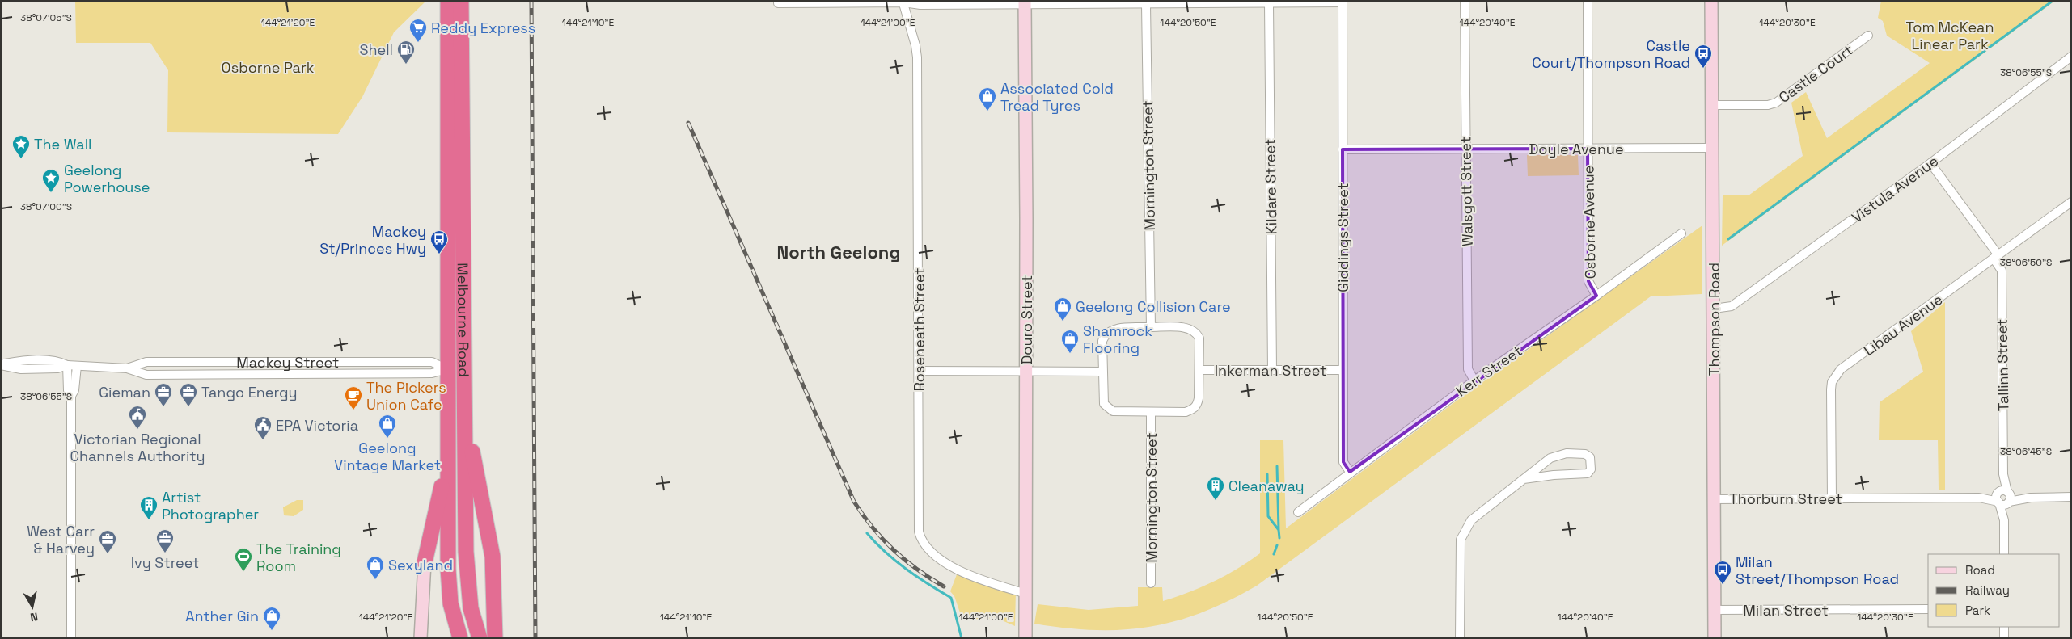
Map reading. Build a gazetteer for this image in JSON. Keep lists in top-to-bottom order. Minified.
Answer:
{"streets":{"highway":["Melbourne Road","Mackey Street"],"main road":["Thompson Road","Douro Street"],"street":["Castle Court","Doyle Avenue","Mornington Street","Kildare Street","Vistula Avenue","Walsgott Street","Osborne Avenue","Giddings Street","Libau Avenue","Roseneath Street","Tallinn Street","Inkerman Street","Kerr Street","Thorburn Street","Milan Street"]},"crossings":[["Castle Court","Thompson Road"],["Doyle Avenue","Walsgott Street"],["Doyle Avenue","Osborne Avenue"],["Doyle Avenue","Giddings Street"],["Doyle Avenue","Thompson Road"],["Mornington Street","Inkerman Street"],["Kildare Street","Inkerman Street"],["Vistula Avenue","Thompson Road"],["Vistula Avenue","Tallinn Street"],["Walsgott Street","Kerr Street"],["Osborne Avenue","Kerr Street"],["Giddings Street","Inkerman Street"],["Giddings Street","Kerr Street"],["Thompson Road","Thorburn Street"],["Thompson Road","Milan Street"],["Douro Street","Roseneath Street"],["Melbourne Road","Mackey Street"],["Libau Avenue","Tallinn Street"],["Libau Avenue","Thorburn Street"],["Tallinn Street","Thorburn Street"]],"districts":["North Geelong"],"parks":["Tom McKean Linear Park","Osborne Park"],"places":{"supermarket":["Reddy Express"],"fuel station":["Shell"],"bus stop":["Castle Court/Thompson Road","Mackey St/Princes Hwy","Milan Street/Thompson Road"],"shop":["Associated Cold Tread Tyres","Geelong Collision Care","Shamrock Flooring","Geelong Vintage Market","Sexyland","Anther Gin"],"place":["The Wall","Geelong Powerhouse"],"office":["Gieman","Tango Energy","Ivy Street","West Carr & Harvey"],"cafe":["The Pickers Union Cafe"],"public building":["Victorian Regional Channels Authority","EPA Victoria"],"building":["Cleanaway","Artist Photographer"],"sports":["The Training Room"]},"legend":["Road","Railway","Park"],"north":"bottom","coordinates":["38°07'05\"S","144°21'20\"E","144°21'10\"E","144°21'00\"E","144°20'50\"E","144°20'40\"E","144°20'30\"E","38°06'55\"S","38°07'00\"S","38°06'50\"S","38°06'45\"S"]}
